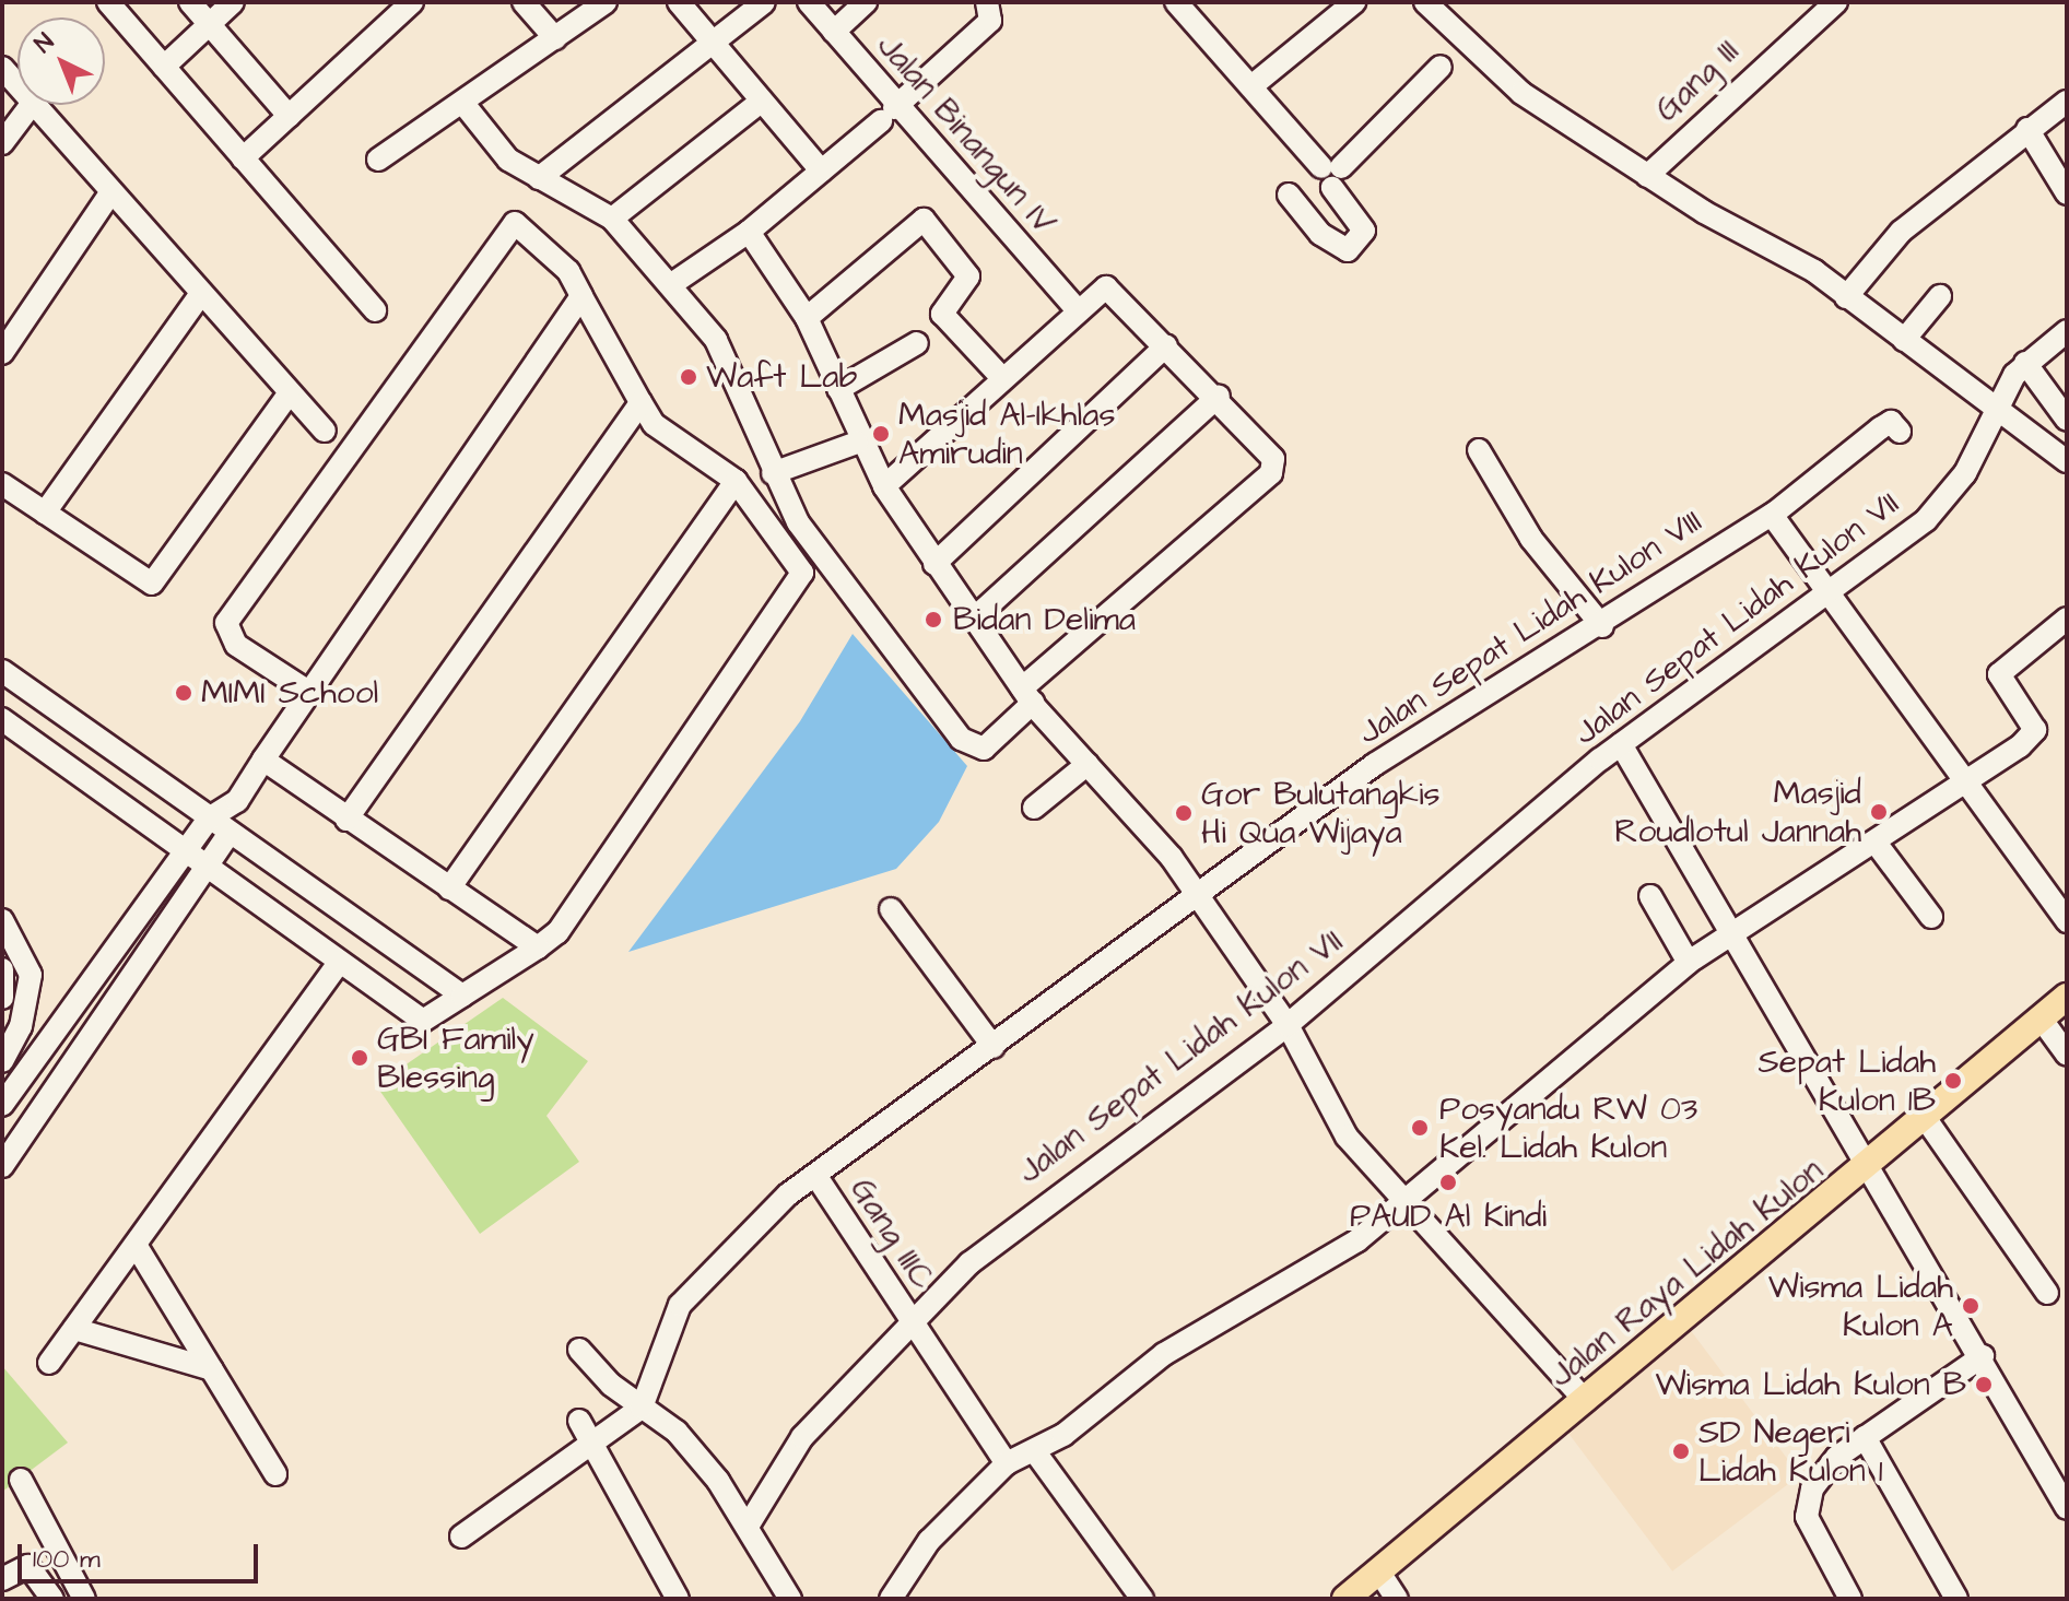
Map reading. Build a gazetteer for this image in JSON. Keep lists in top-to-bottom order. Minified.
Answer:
{"streets":{"main road":["Jalan Raya Lidah Kulon"],"street":["Gang III","Jalan Binangun IV","Jalan Sepat Lidah Kulon VII","Jalan Sepat Lidah Kulon VIII","Gang IIIC"]},"crossings":[["Jalan Sepat Lidah Kulon VII","Gang IIIC"],["Jalan Sepat Lidah Kulon VIII","Gang IIIC"]],"places":["Waft Lab","Masjid Al-Ikhlas Amirudin","Bidan Delima","MIMI School","Masjid Roudlotul Jannah","Gor Bulutangkis Hi Qua Wijaya","GBI Family Blessing","Sepat Lidah Kulon 1B","Posyandu RW 03 Kel. Lidah Kulon","PAUD Al Kindi","Wisma Lidah Kulon A","Wisma Lidah Kulon B","SD Negeri Lidah Kulon 1"],"scale_bar":"100 m","north":"top left"}
